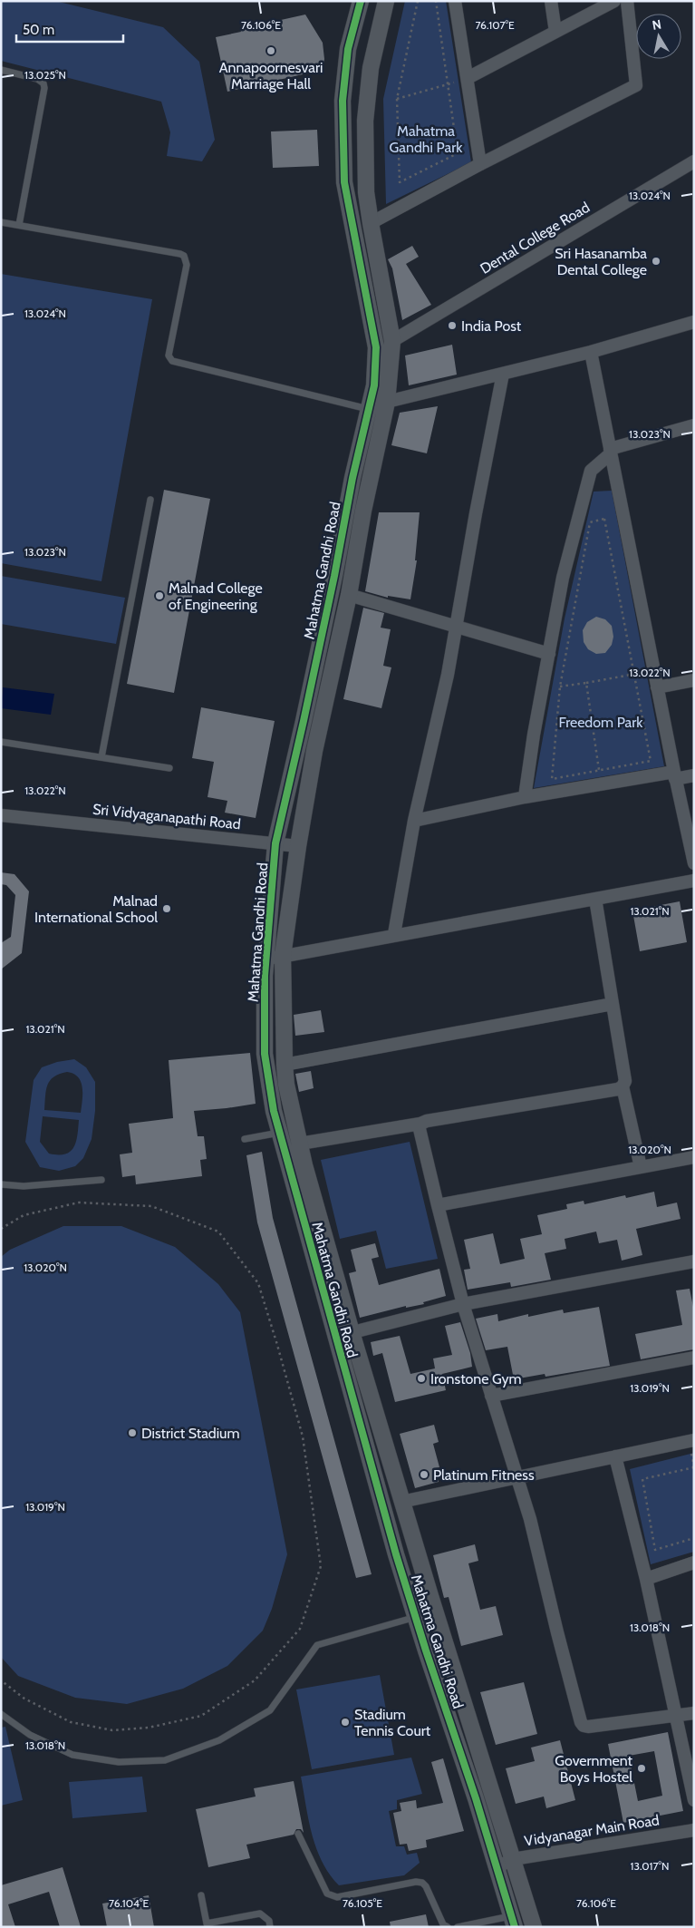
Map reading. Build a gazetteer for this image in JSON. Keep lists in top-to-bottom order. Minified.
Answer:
{"streets":{"street":["Dental College Road","Mahatma Gandhi Road","Sri Vidyaganapathi Road","Vidyanagar Main Road"]},"crossings":[["Dental College Road","Mahatma Gandhi Road"],["Mahatma Gandhi Road","Sri Vidyaganapathi Road"],["Mahatma Gandhi Road","Vidyanagar Main Road"]],"parks":["Mahatma Gandhi Park","Freedom Park"],"places":["Annapoornesvari Marriage Hall","Sri Hasanamba Dental College","India Post","Malnad College of Engineering","Malnad International School","Ironstone Gym","District Stadium","Platinum Fitness","Stadium Tennis Court","Government Boys Hostel"],"scale_bar":"50 m","north":"top","coordinates":["76.107°E","76.106°E","13.025°N","13.024°N","13.023°N","13.022°N","13.021°N","13.020°N","13.019°N","13.018°N","13.017°N","76.104°E","76.105°E"]}
